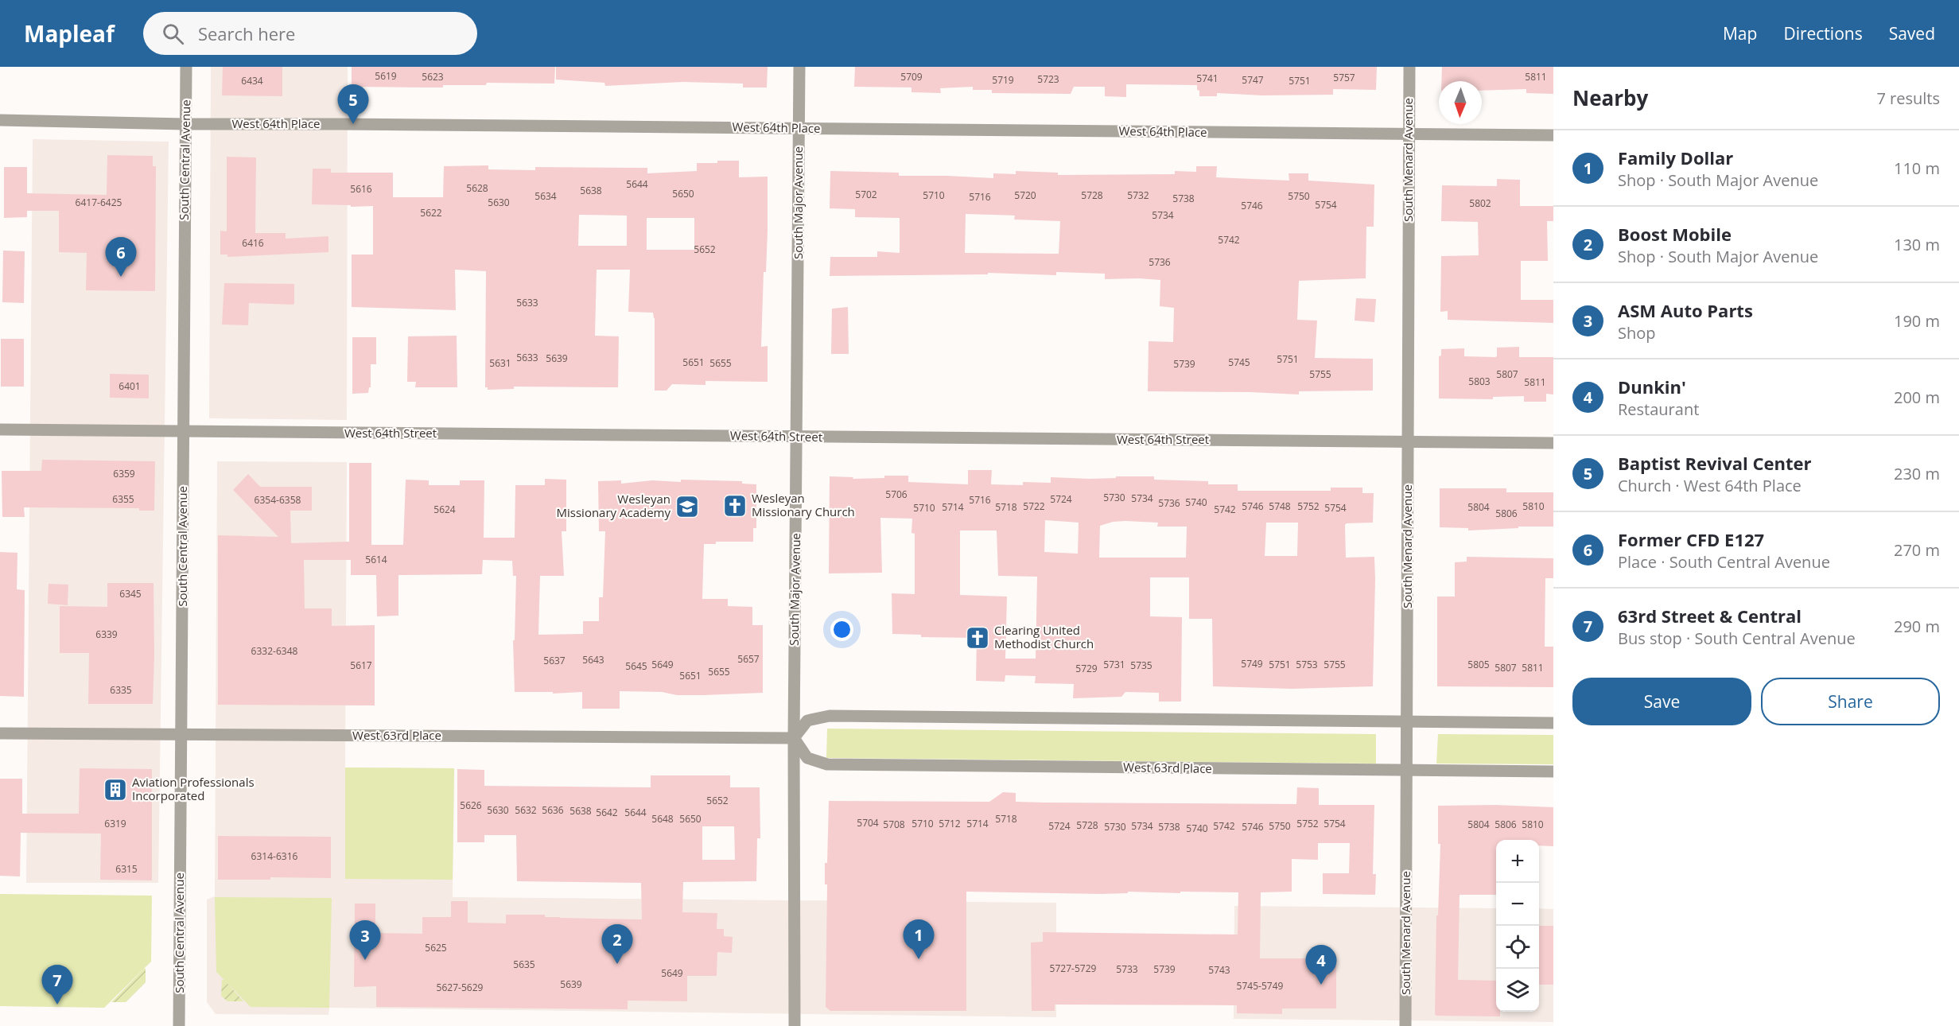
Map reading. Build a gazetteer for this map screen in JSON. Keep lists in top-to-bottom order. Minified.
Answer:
{"streets":{"street":["West 64th Place","South Central Avenue","South Menard Avenue","South Major Avenue","West 64th Street","West 63rd Place"]},"crossings":[["West 64th Place","South Central Avenue"],["West 64th Place","South Menard Avenue"],["West 64th Place","South Major Avenue"],["South Central Avenue","West 64th Street"],["South Central Avenue","West 63rd Place"],["South Menard Avenue","West 64th Street"],["South Menard Avenue","West 63rd Place"],["South Major Avenue","West 64th Street"],["South Major Avenue","West 63rd Place"]],"places":{"church":["Wesleyan Missionary Church","Clearing United Methodist Church"],"school or university":["Wesleyan Missionary Academy"],"building":["Aviation Professionals Incorporated"]},"house_numbers":["5619","5623","5709","5811","5757","5741","5723","5719","5747","6434","5751","5644","5628","5616","5638","5650","5702","5710","5720","5728","5732","5634","5750","5716","5738","6417-6425","5630","5802","5754","5746","5622","5734","5742","6416","5652","5736","5633","5633","5639","5751","5651","5745","5631","5655","5739","5755","5807","5803","5811","6401","6359","5706","5730","5734","6355","5724","6354-6358","5716","5740","5736","5722","5746","5748","5752","5810","5714","5718","5804","5710","5754","5624","5742","5806","5614","6345","6339","6332-6348","5657","5643","5637","5749","5649","5731","5751","5753","5755","5805","5617","5735","5645","5807","5811","5729","5655","5651","6335","5652","5626","5630","5632","5636","5638","5642","5644","5648","5650","5718","5704","6319","5710","5712","5714","5752","5754","5708","5804","5806","5810","5728","5724","5734","5742","5750","5730","5738","5746","5740","6314-6316","6315","5625","5635","5727-5729","5733","5739","5743","5649","5639","5745-5749","5627-5629"],"north":"bottom","page":{"header":"Mapleaf","search":"Search here","nav":["Map","Directions","Saved"],"heading":["Nearby","7 results"],"pins":["5","6","1","3","2","4","7"],"list":[{"mark":"1","name":"Family Dollar","note":"Shop · South Major Avenue","value":"110 m"},{"mark":"2","name":"Boost Mobile","note":"Shop · South Major Avenue","value":"130 m"},{"mark":"3","name":"ASM Auto Parts","note":"Shop","value":"190 m"},{"mark":"4","name":"Dunkin'","note":"Restaurant","value":"200 m"},{"mark":"5","name":"Baptist Revival Center","note":"Church · West 64th Place","value":"230 m"},{"mark":"6","name":"Former CFD E127","note":"Place · South Central Avenue","value":"270 m"},{"mark":"7","name":"63rd Street & Central","note":"Bus stop · South Central Avenue","value":"290 m"}],"buttons":["Save","Share"],"map_buttons":["+","−"]}}
